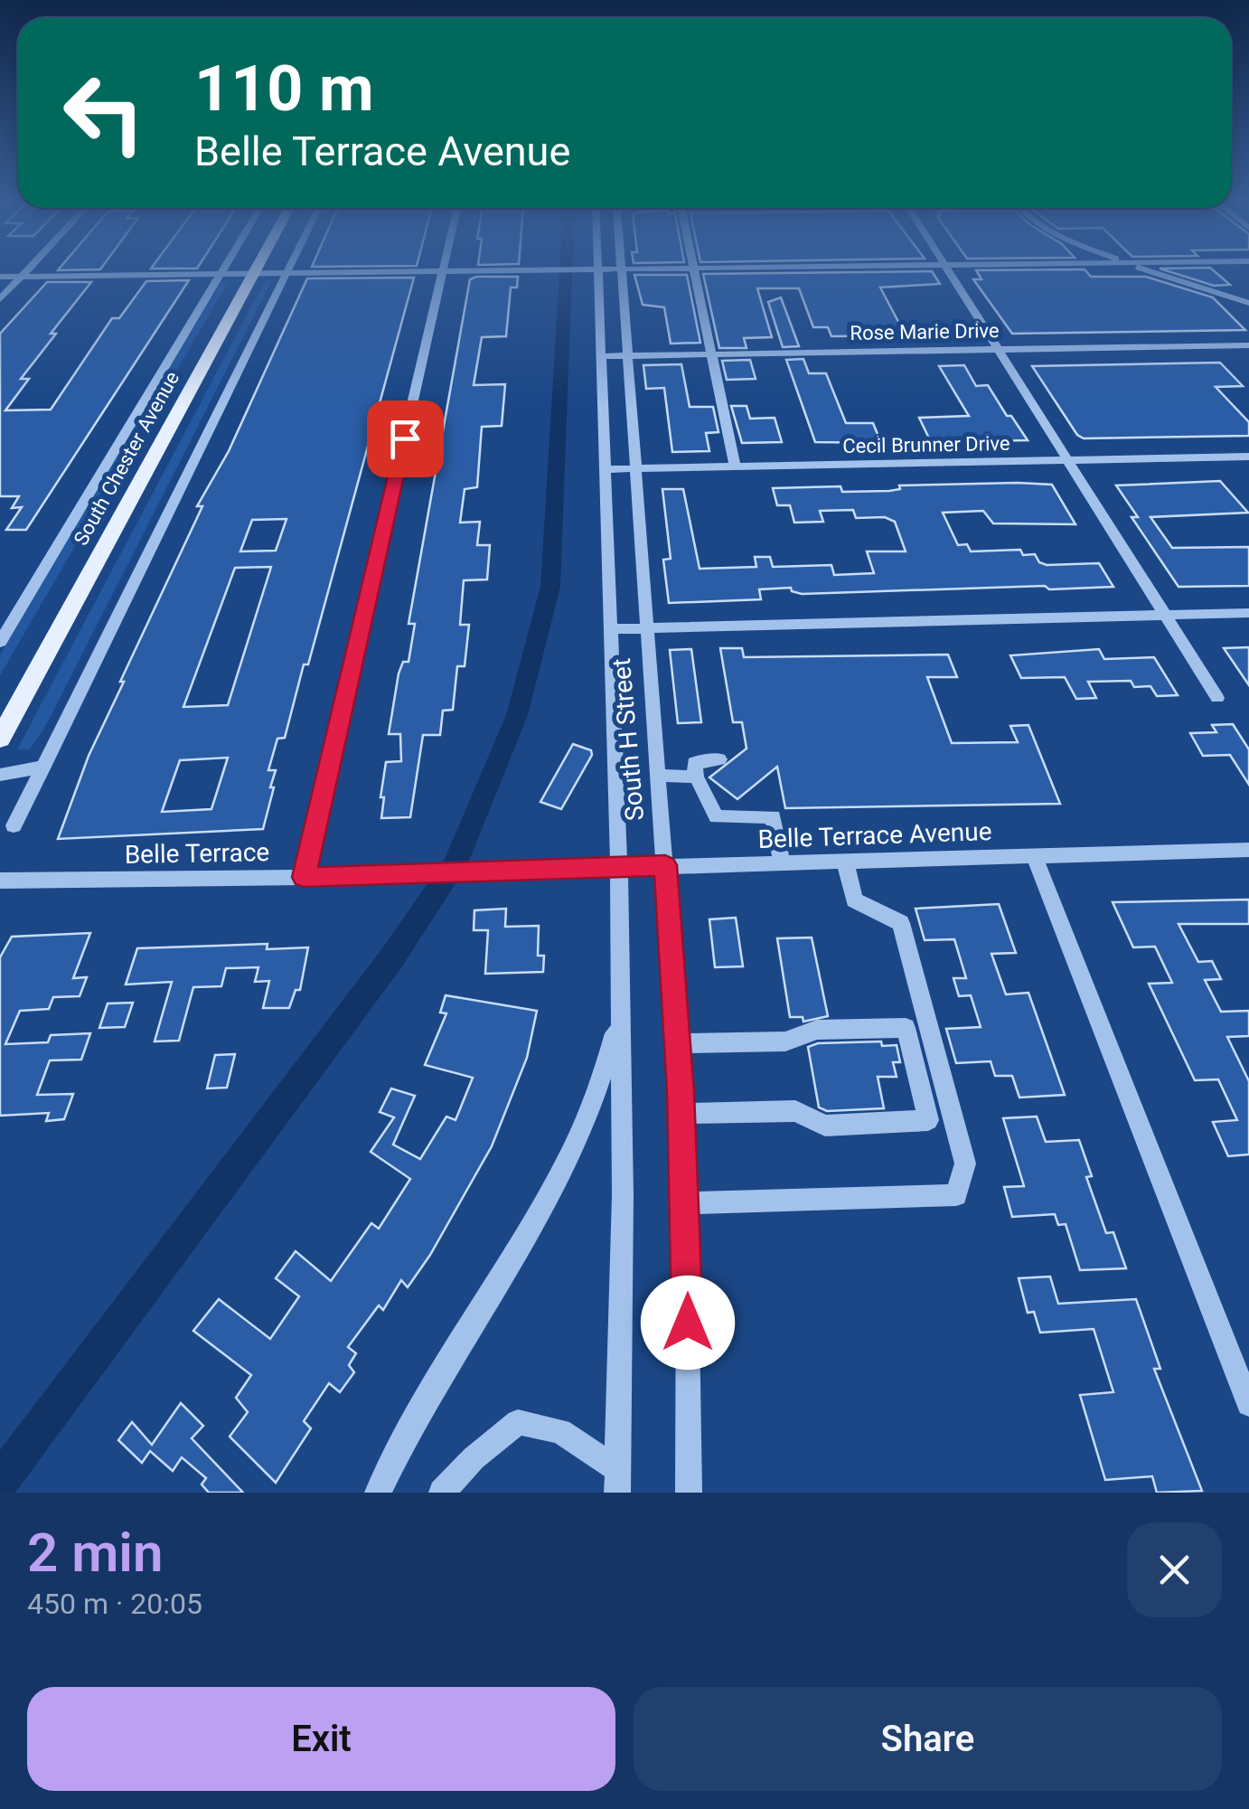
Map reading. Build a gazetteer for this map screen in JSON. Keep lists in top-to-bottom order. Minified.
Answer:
{"streets":{"main road":["South Chester Avenue"],"street":["Rose Marie Drive","Cecil Brunner Drive","South H Street","Belle Terrace Avenue","Belle Terrace"]},"crossings":[["Rose Marie Drive","South H Street"],["Cecil Brunner Drive","South H Street"],["South H Street","Belle Terrace Avenue"],["Belle Terrace Avenue","Belle Terrace"]],"page":{"turn":["110 m","Belle Terrace Avenue"],"heading":["2 min","450 m · 20:05"],"buttons":["Exit","Share"]}}
